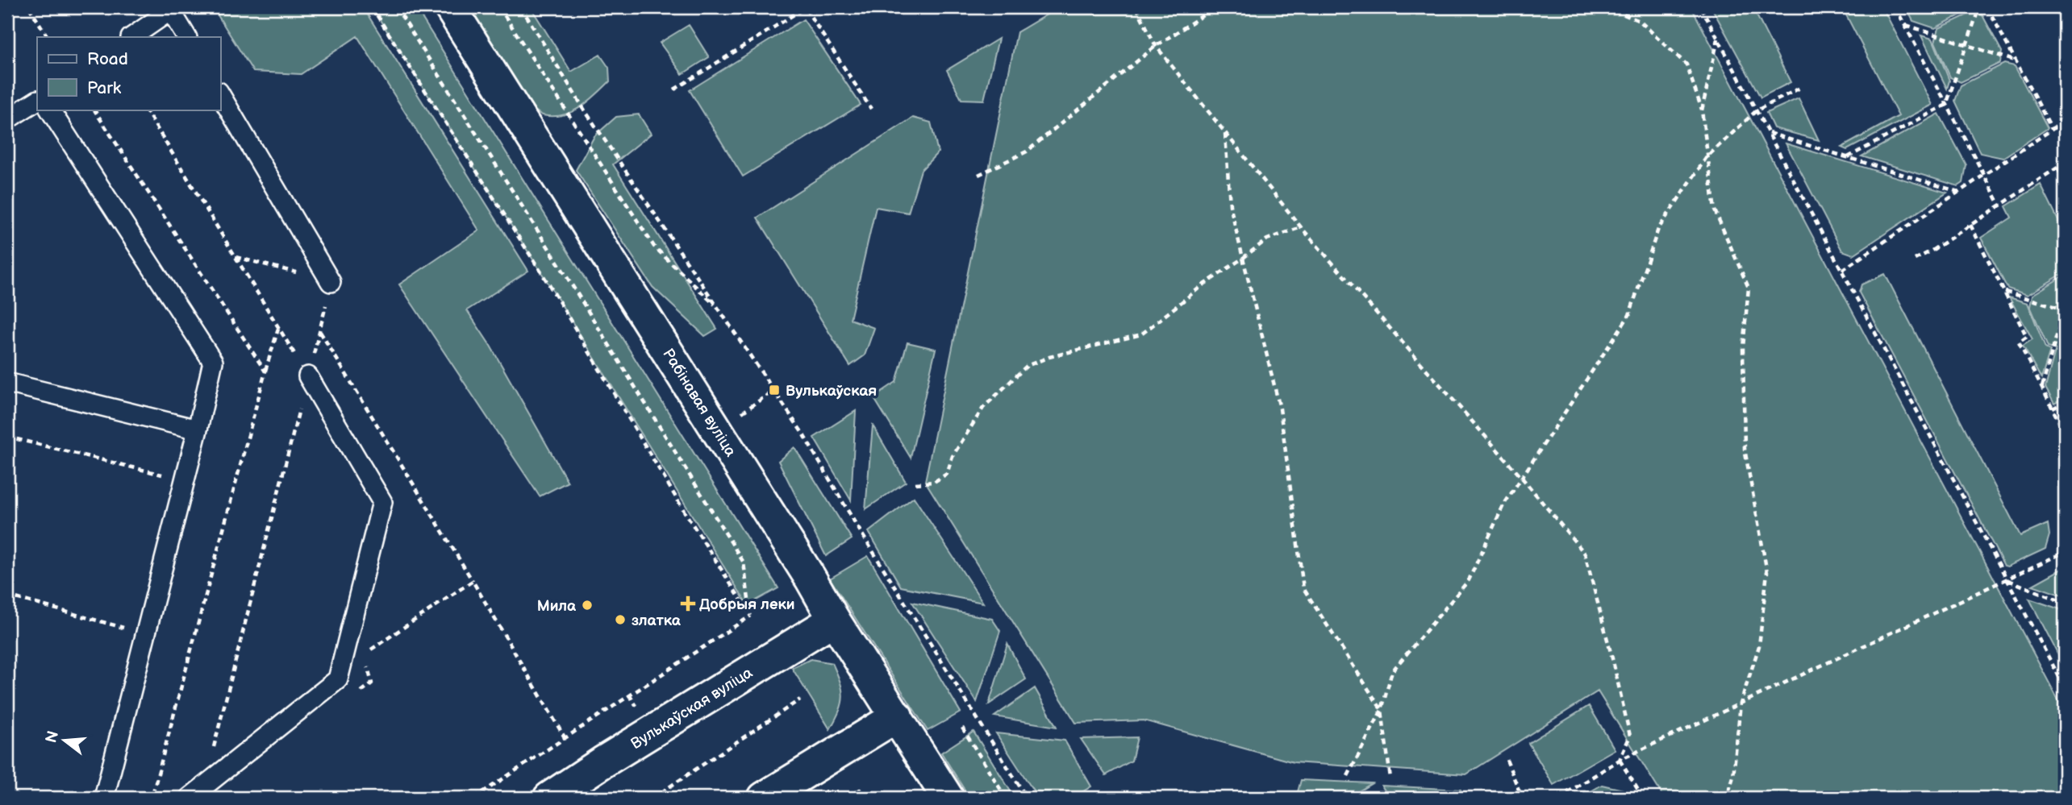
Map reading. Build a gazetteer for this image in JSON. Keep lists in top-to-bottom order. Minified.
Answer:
{"streets":{"street":["Рабінавая вуліца","Вулькаўская вуліца"]},"crossings":[["Рабінавая вуліца","Вулькаўская вуліца"]],"places":{"transit":["Вулькаўская"],"health":["Добрыя леки"],"other":["Мила","златка"]},"legend":["Road","Park"],"north":"left"}
